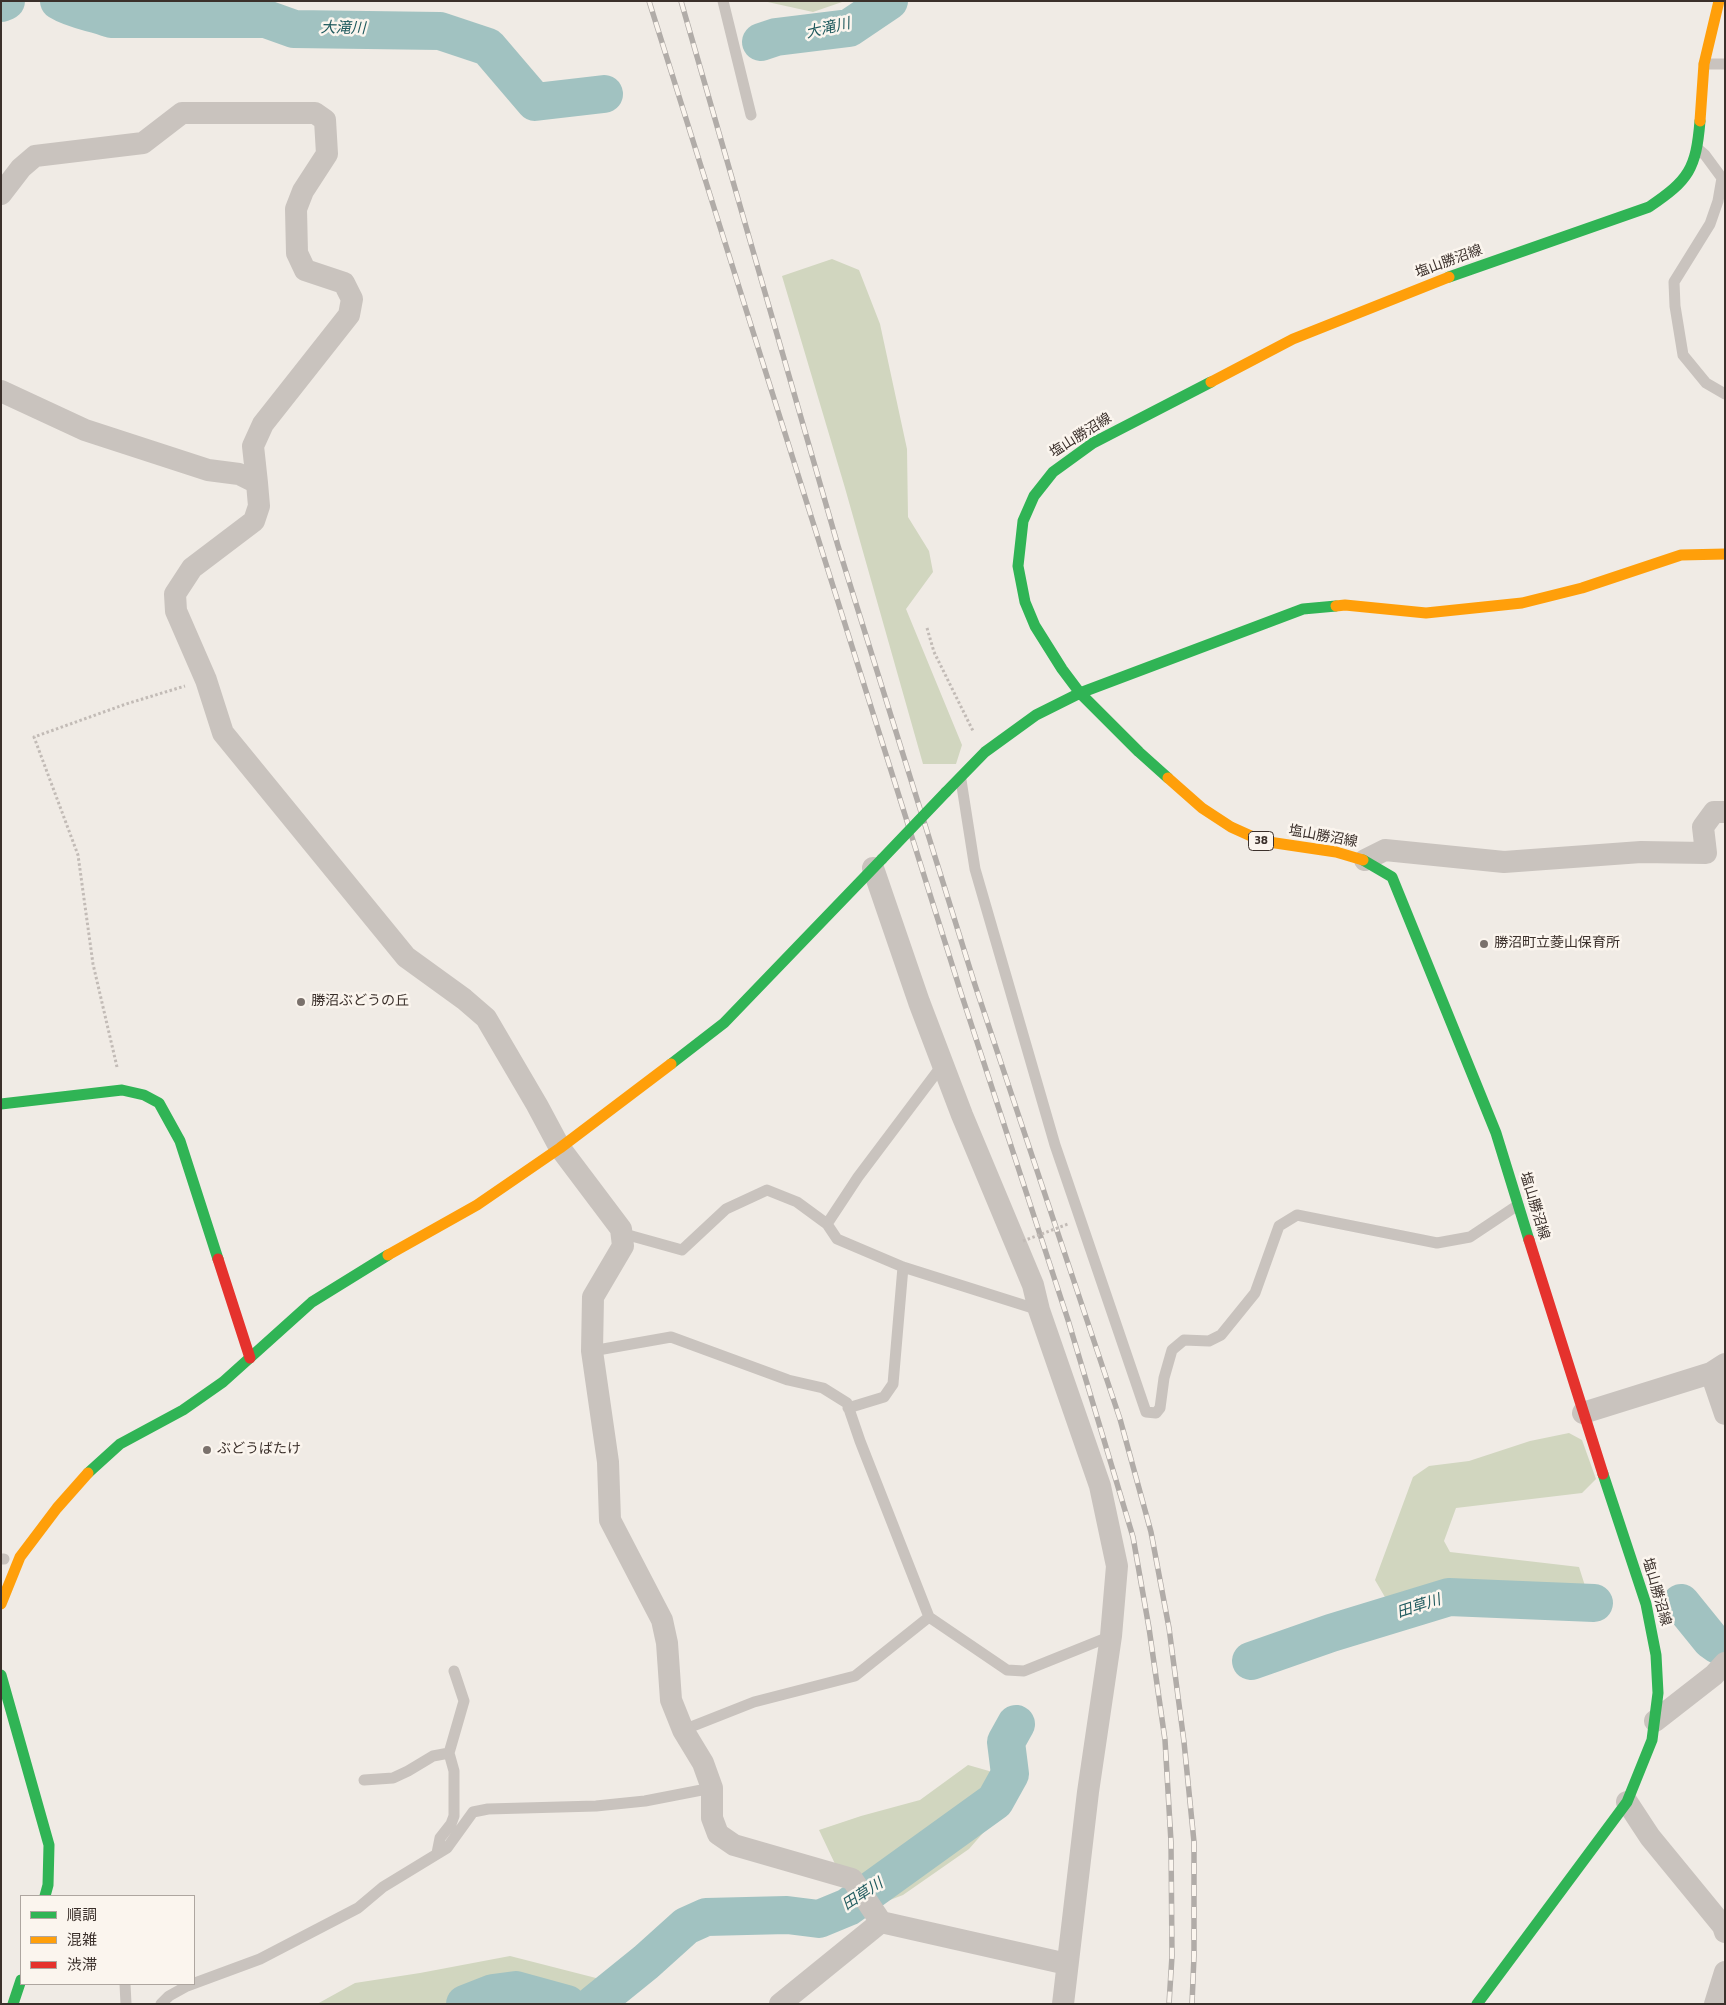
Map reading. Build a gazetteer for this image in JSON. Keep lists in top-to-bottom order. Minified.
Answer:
{"streets":{"street":["塩山勝沼線","38"]},"water":["大滝川","田草川"],"places":["勝沼町立菱山保育所","勝沼ぶどうの丘","ぶどうばたけ"],"legend":["順調","混雑","渋滞"]}
